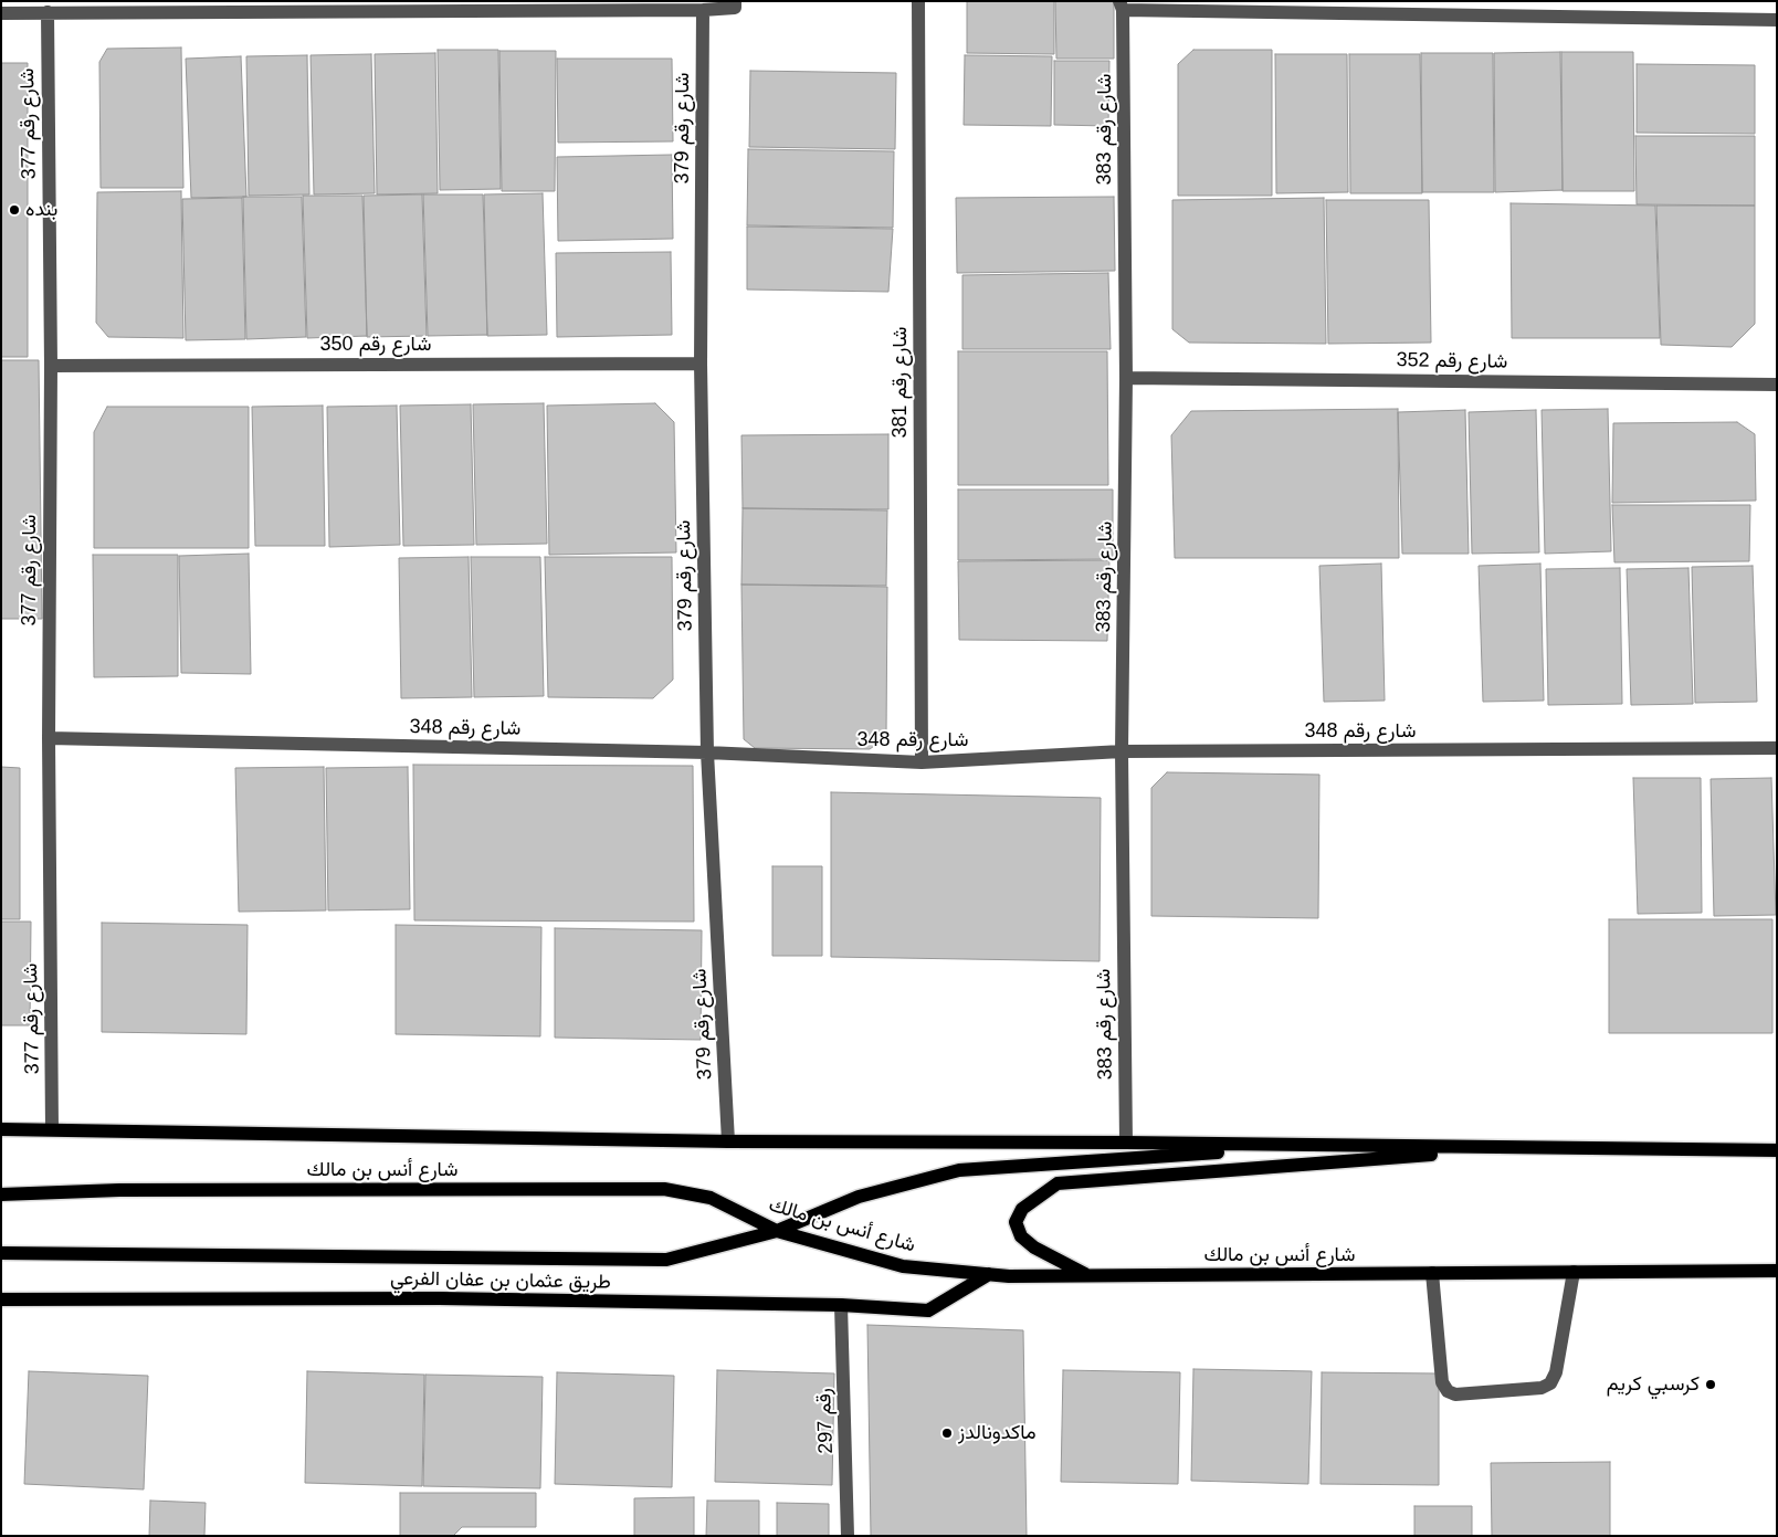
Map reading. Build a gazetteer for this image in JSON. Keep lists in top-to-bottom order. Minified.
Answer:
{"streets":{"main road":["شارع أنس بن مالك","طريق عثمان بن عفان الفرعي"],"street":["شارع رقم 377","شارع رقم 379","شارع رقم 383","شارع رقم 350","شارع رقم 352","شارع رقم 381","شارع رقم 348","رقم 297"]},"crossings":[["شارع رقم 377","شارع رقم 350"],["شارع رقم 377","شارع رقم 348"],["شارع رقم 377","شارع أنس بن مالك"],["شارع رقم 379","شارع رقم 350"],["شارع رقم 379","شارع رقم 348"],["شارع رقم 379","شارع أنس بن مالك"],["شارع رقم 383","شارع رقم 352"],["شارع رقم 383","شارع رقم 348"],["شارع رقم 383","شارع أنس بن مالك"],["شارع رقم 381","شارع رقم 348"],["شارع أنس بن مالك","طريق عثمان بن عفان الفرعي"],["طريق عثمان بن عفان الفرعي","رقم 297"]],"places":["بنده","كرسبي كريم","ماكدونالدز"]}
